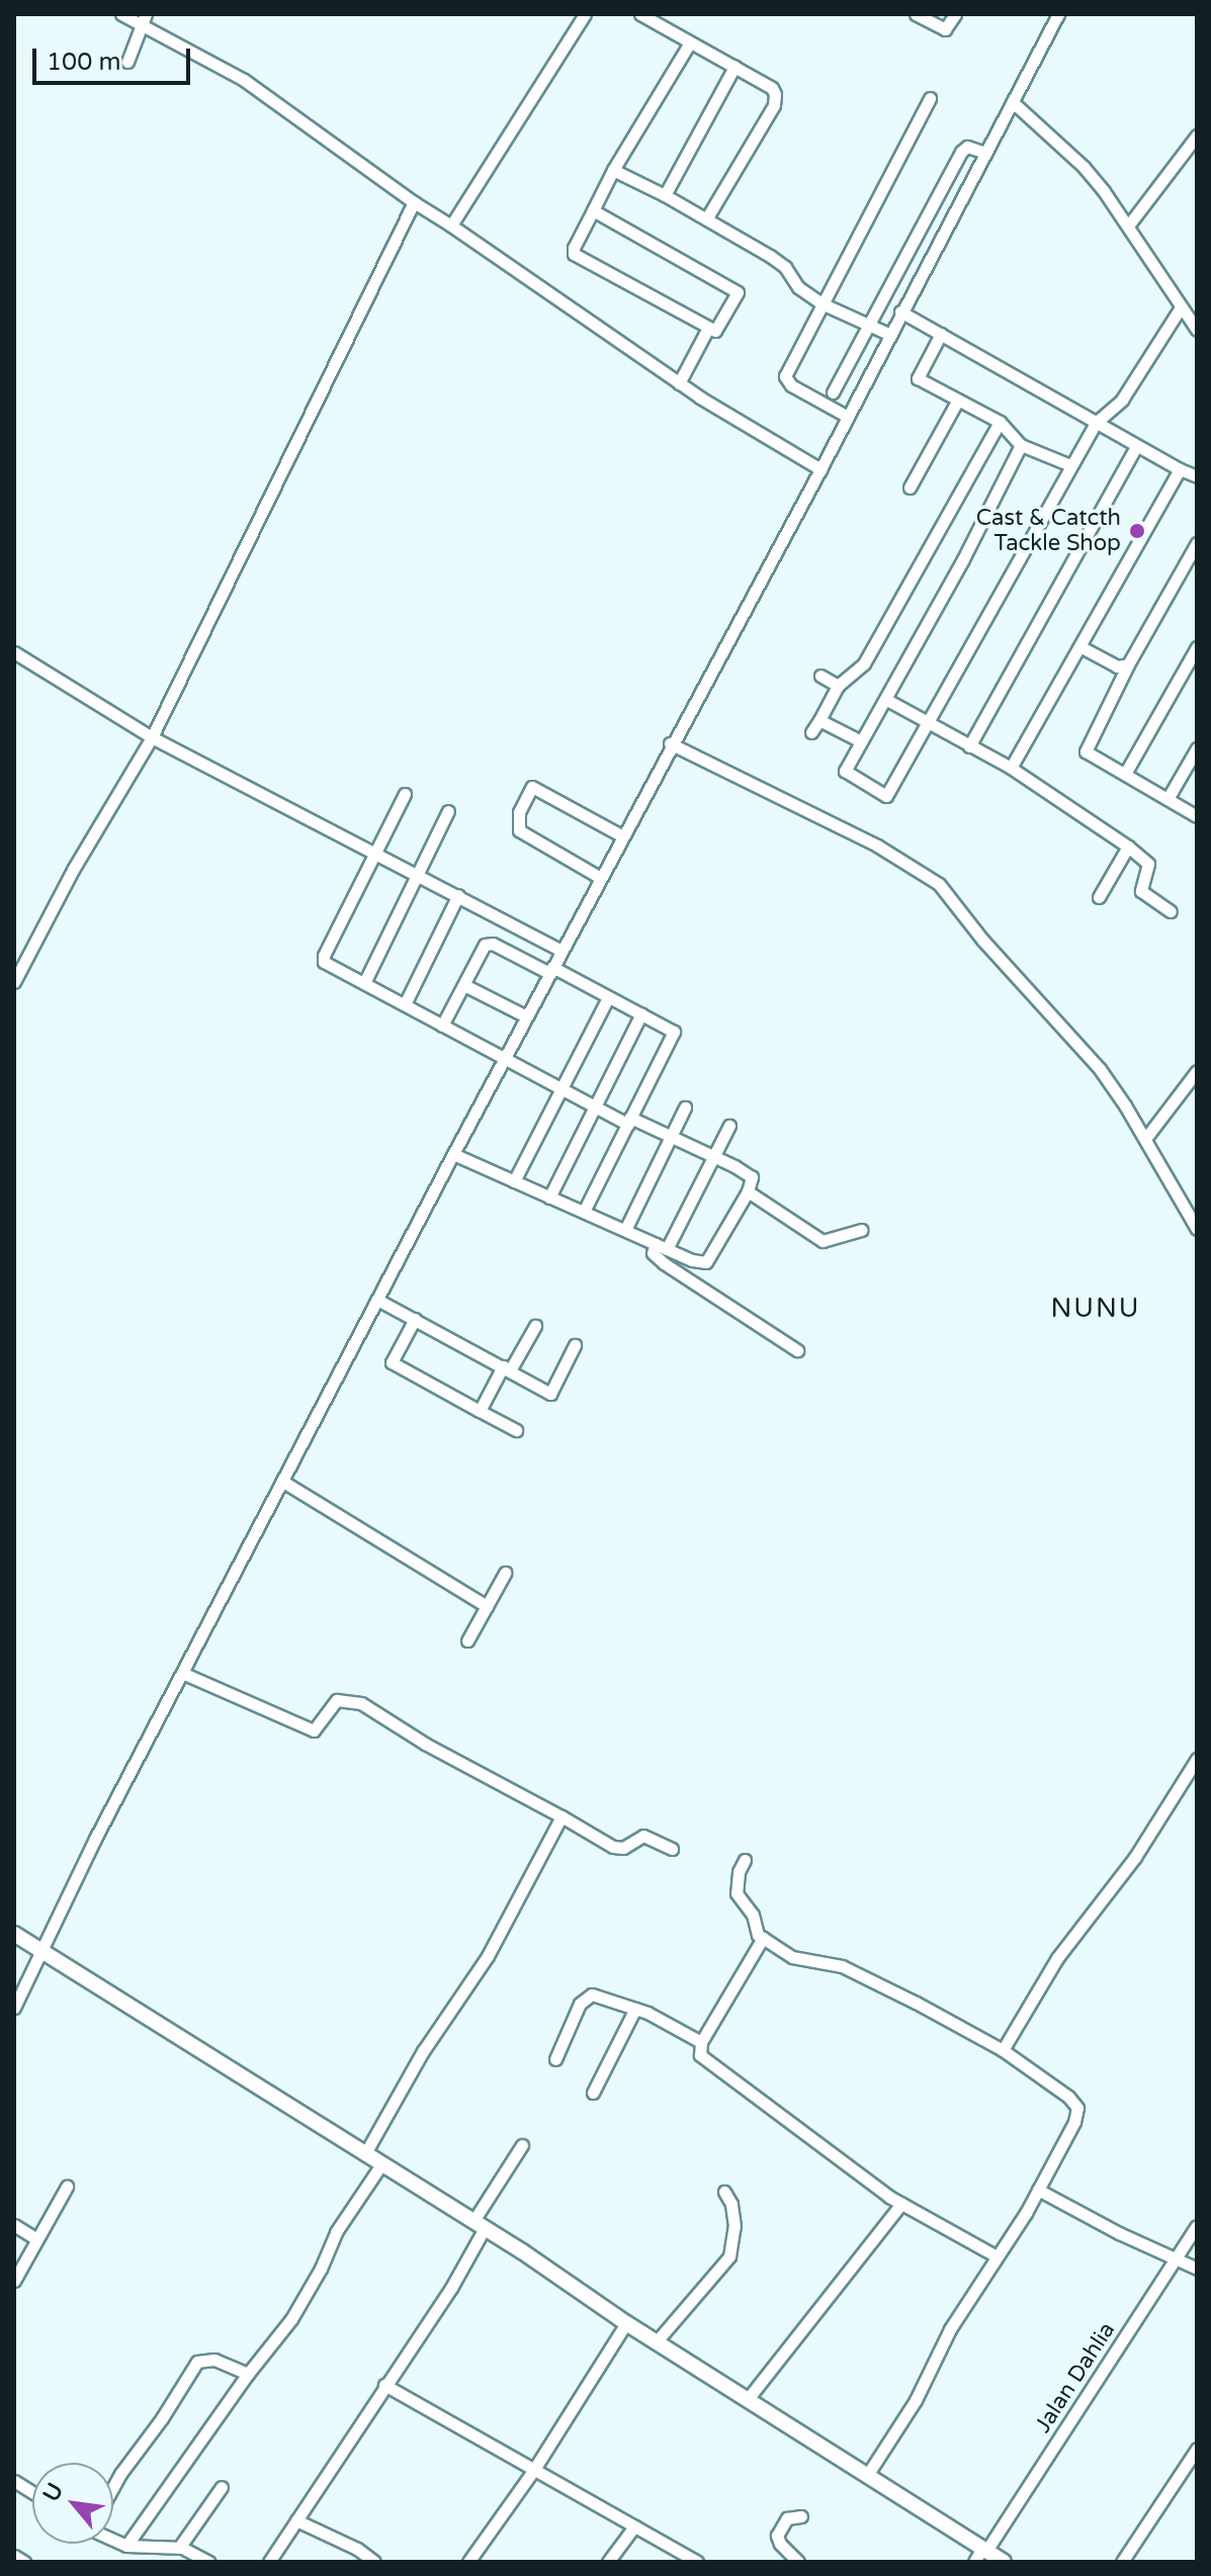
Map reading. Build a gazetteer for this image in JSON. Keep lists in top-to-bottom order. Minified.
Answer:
{"streets":{"street":["Jalan Dahlia"]},"districts":["NUNU"],"places":["Cast & Catcth Tackle Shop"],"scale_bar":"100 m","north":"top left"}
